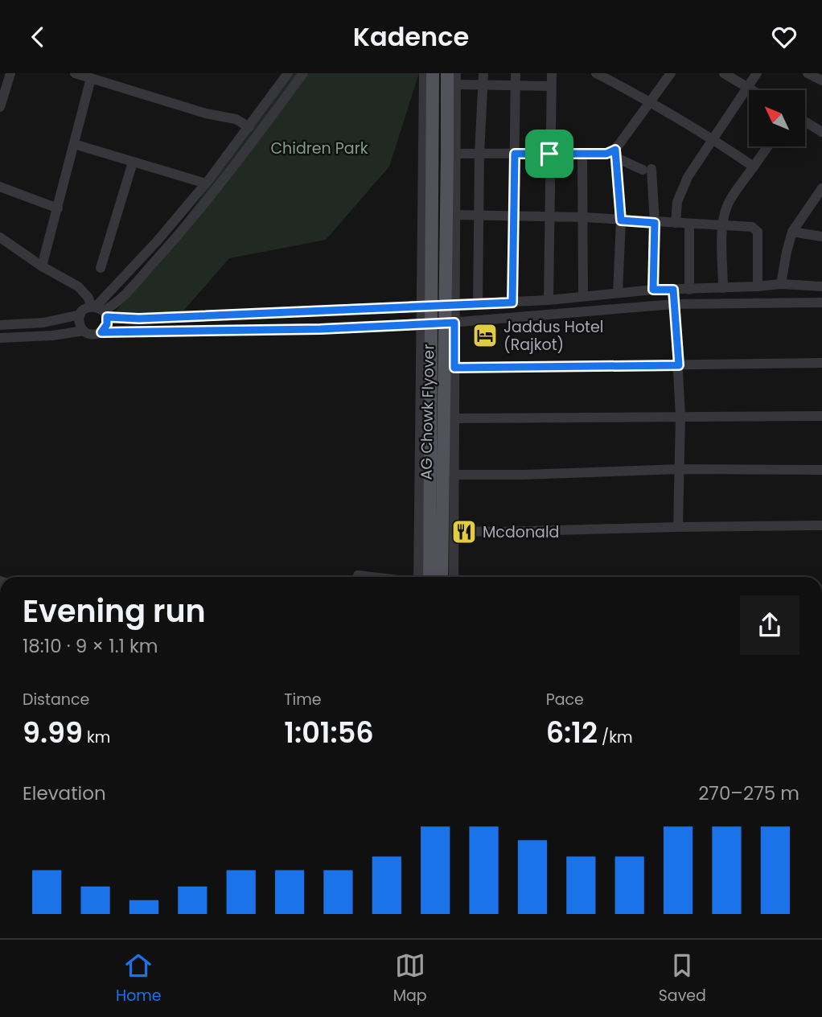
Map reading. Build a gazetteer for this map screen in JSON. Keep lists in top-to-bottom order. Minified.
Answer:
{"streets":{"main road":["AG Chowk Flyover"]},"parks":["Chidren Park"],"places":{"hotel":["Jaddus Hotel (Rajkot)"],"restaurant":["Mcdonald"]},"north":"top left","page":{"header":"Kadence","heading":["Evening run","18:10 · 9 × 1.1 km"],"stats":[["Distance","9.99 km"],["Time","1:01:56"],["Pace","6:12 /km"]],"chart":["Elevation","270–275 m"],"tabs":["Home","Map","Saved"]}}
